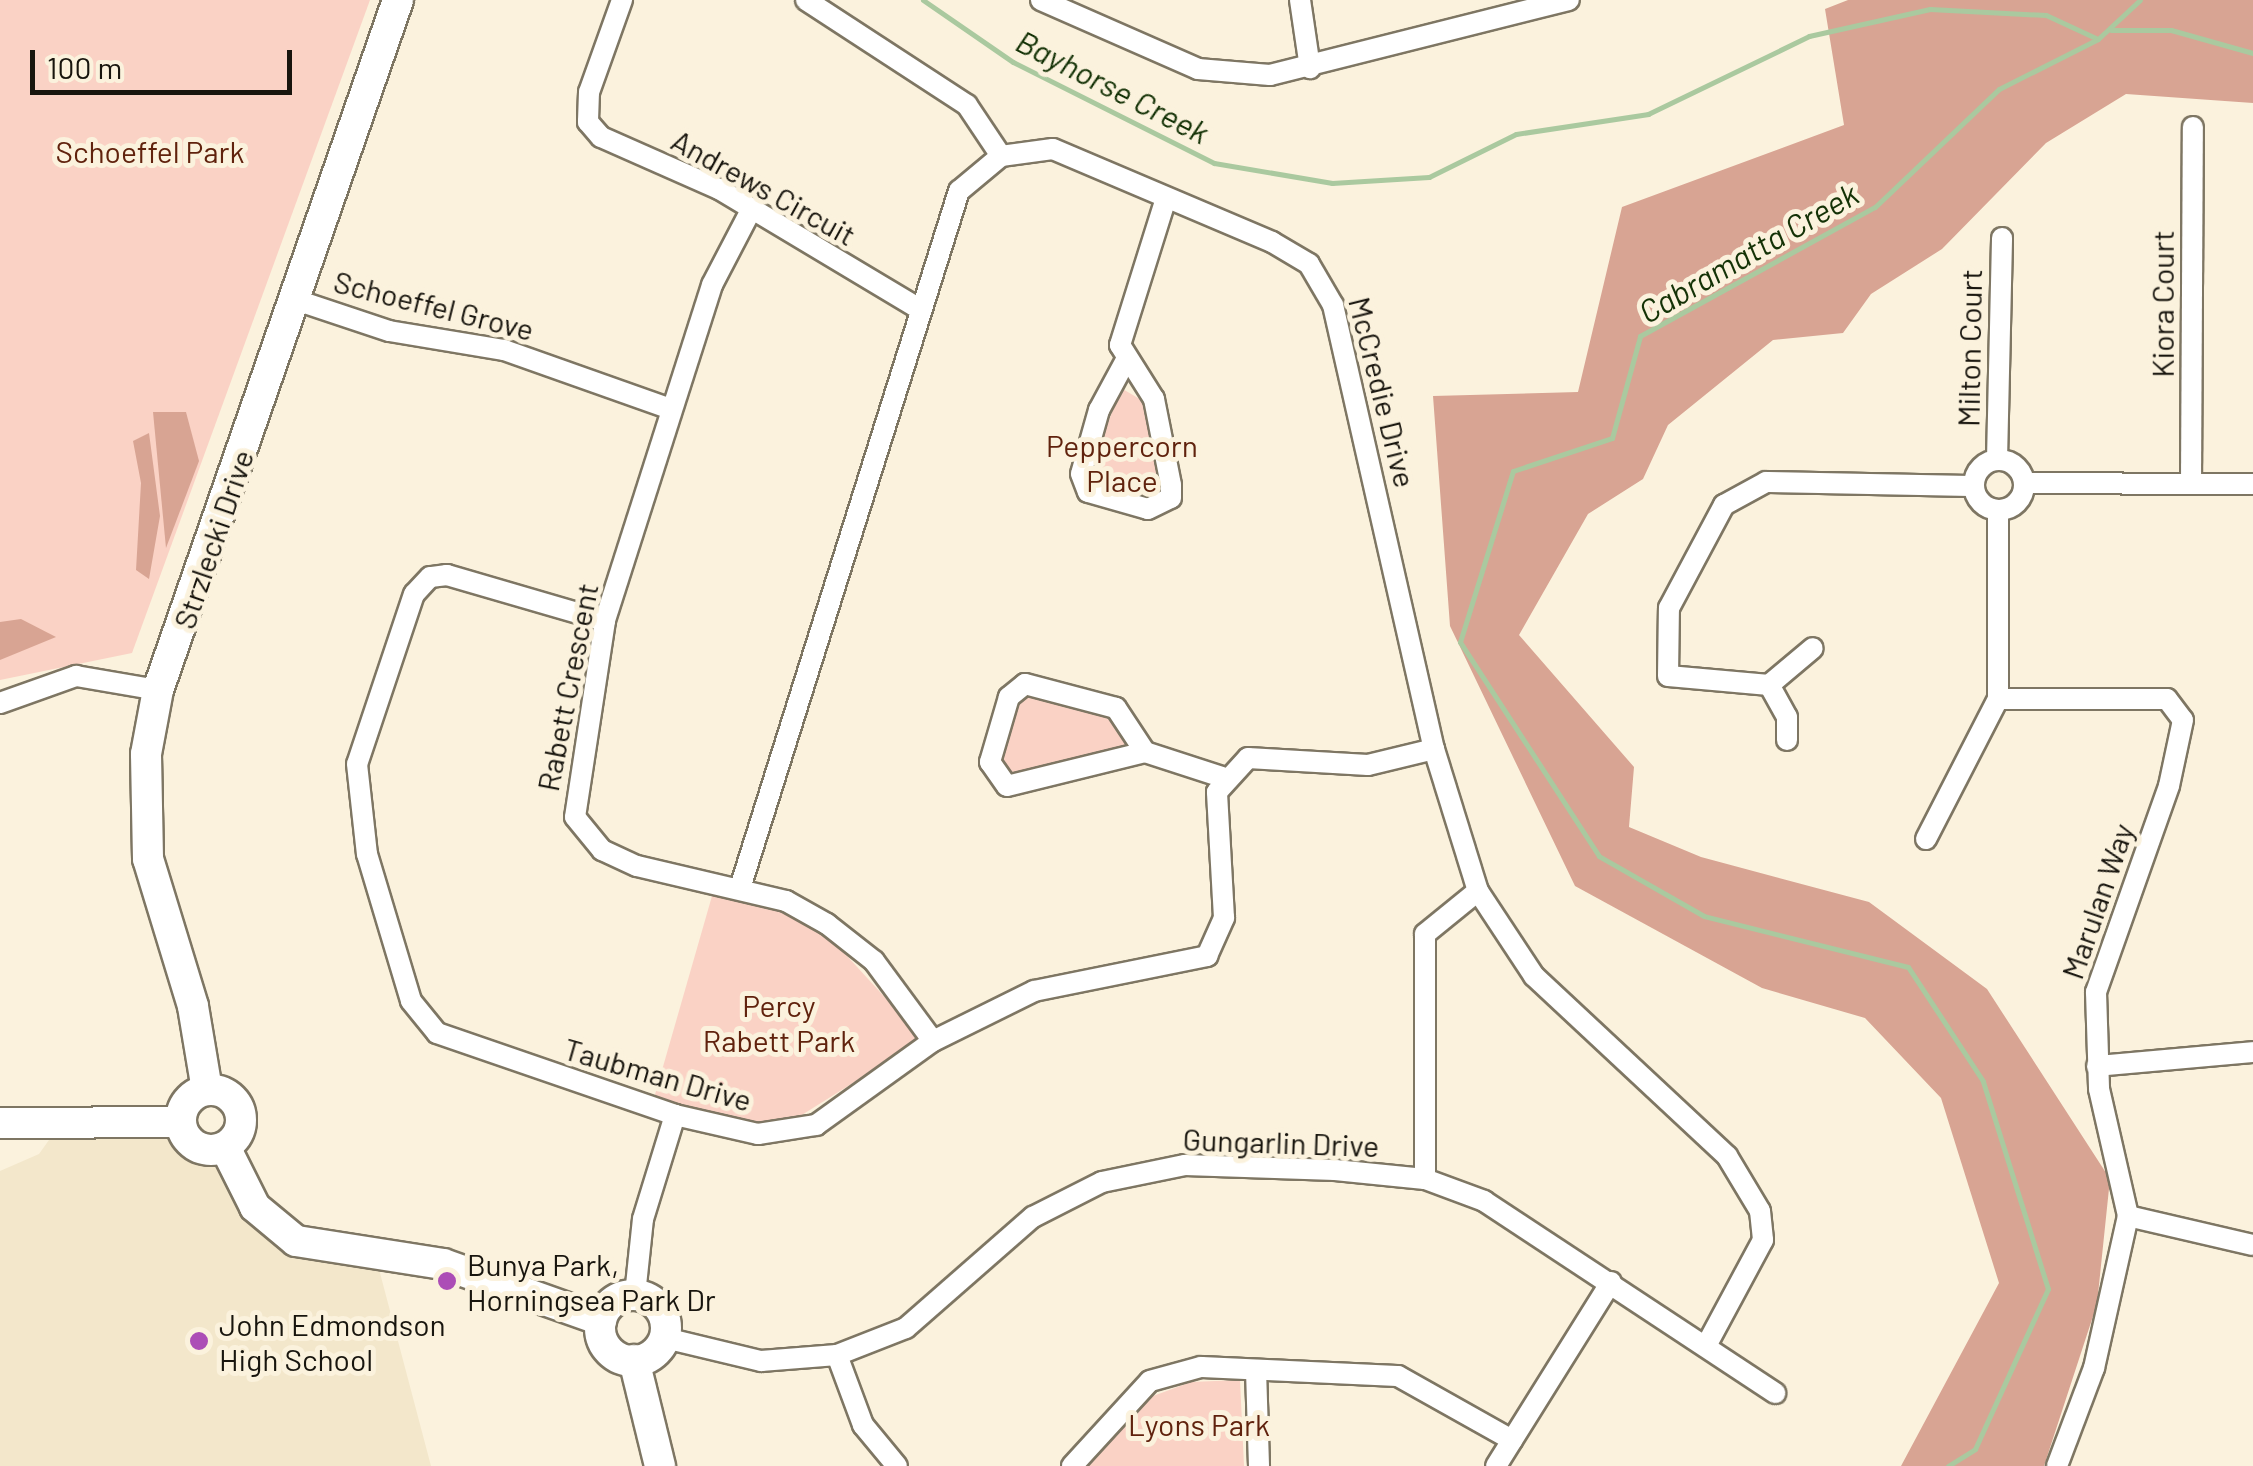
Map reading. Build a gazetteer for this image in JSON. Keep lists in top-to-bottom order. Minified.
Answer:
{"streets":{"street":["Andrews Circuit","Kiora Court","Schoeffel Grove","Milton Court","McCredie Drive","Strzlecki Drive","Rabett Crescent","Marulan Way","Taubman Drive","Gungarlin Drive"]},"crossings":[["Andrews Circuit","Rabett Crescent"],["Schoeffel Grove","Strzlecki Drive"],["Schoeffel Grove","Rabett Crescent"],["McCredie Drive","Gungarlin Drive"],["Rabett Crescent","Taubman Drive"]],"water":["Bayhorse Creek","Cabramatta Creek"],"parks":["Schoeffel Park","Peppercorn Place","Percy Rabett Park","Lyons Park"],"places":["Bunya Park, Horningsea Park Dr","John Edmondson High School"],"scale_bar":"100 m"}
